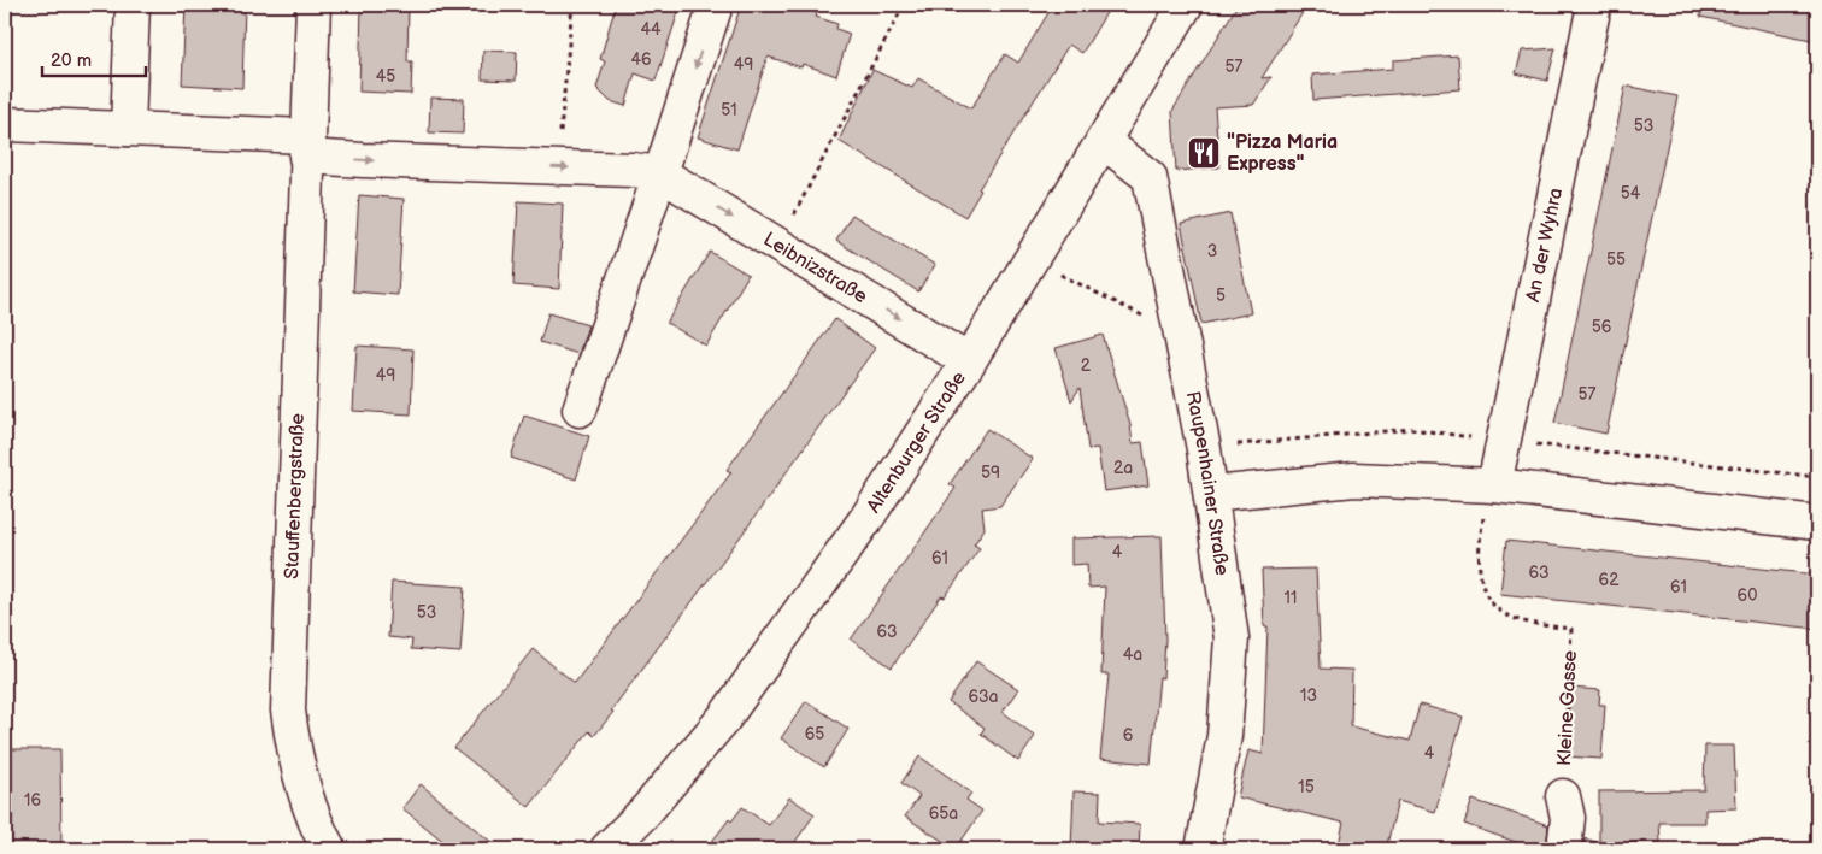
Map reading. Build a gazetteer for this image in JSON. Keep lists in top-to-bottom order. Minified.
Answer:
{"streets":{"street":["An der Wyhra","Leibnizstraße","Altenburger Straße","Raupenhainer Straße","Stauffenbergstraße"],"path":["Kleine Gasse"]},"crossings":[["An der Wyhra","Kleine Gasse"],["Leibnizstraße","Altenburger Straße"],["Leibnizstraße","Stauffenbergstraße"],["Altenburger Straße","Raupenhainer Straße"]],"one_way":["Leibnizstraße"],"places":{"restaurant":["\"Pizza Maria Express\""]},"house_numbers":["44","46","49","57","45","51","53","54","3","55","5","56","2","49","57","2a","59","4","61","63","62","61","60","11","53","63","4a","13","63a","65","6","4","15","16","65a"],"scale_bar":"20 m"}
